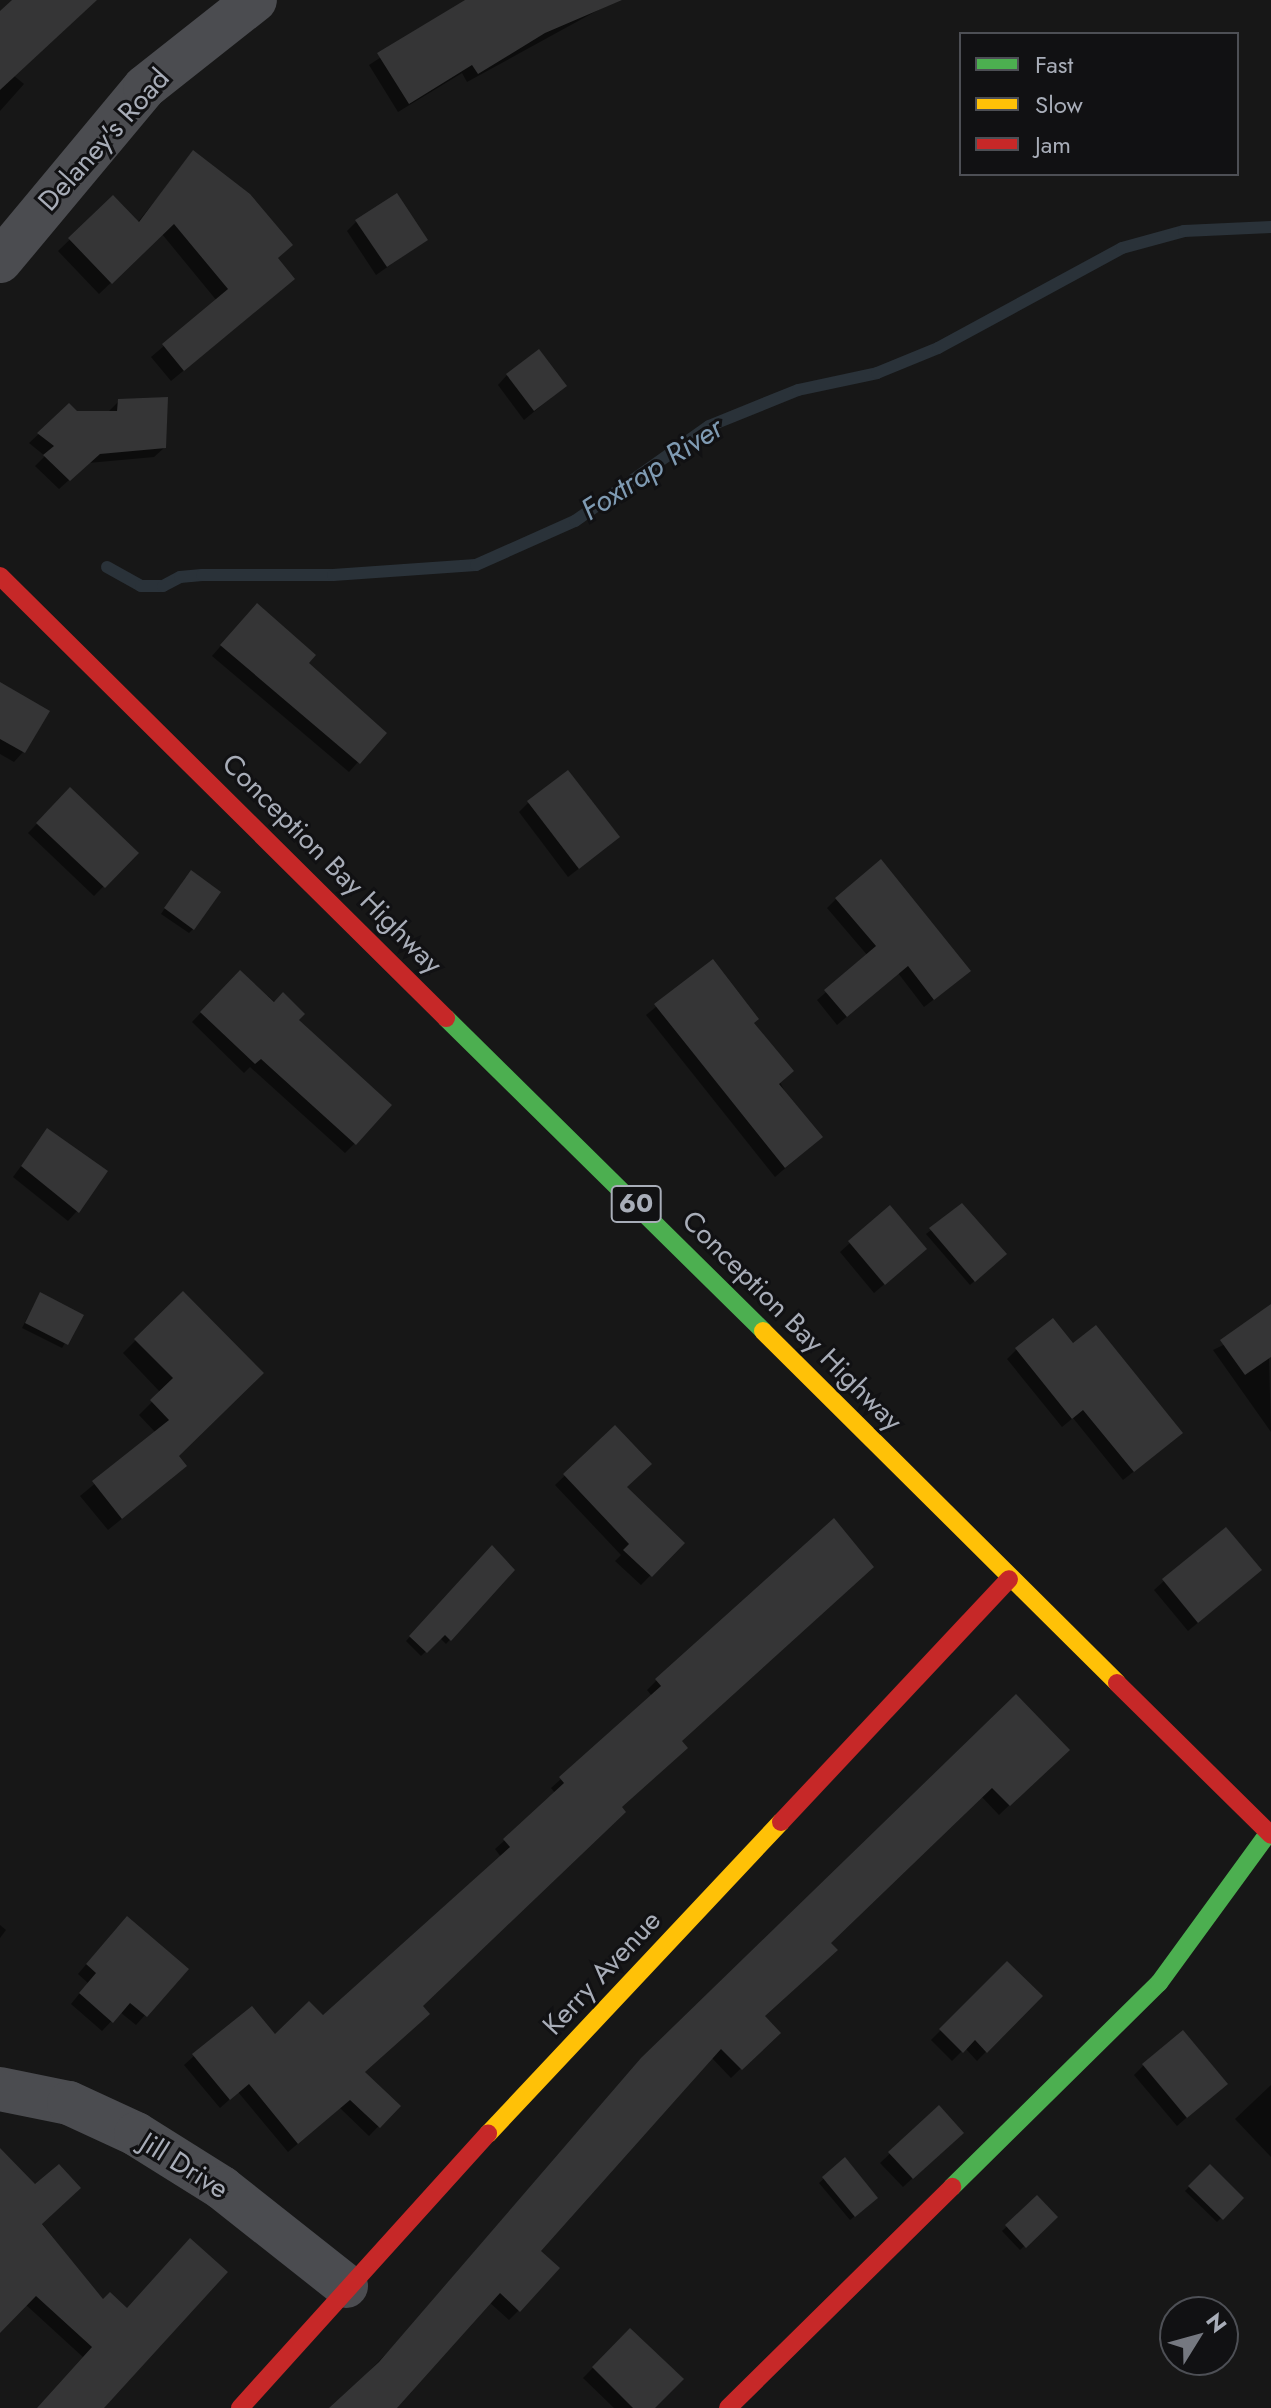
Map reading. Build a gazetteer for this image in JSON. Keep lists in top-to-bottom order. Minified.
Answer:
{"streets":{"street":["Delaney's Road","Conception Bay Highway","60","Kerry Avenue","Jill Drive"]},"crossings":[["Conception Bay Highway","Kerry Avenue"],["Kerry Avenue","Jill Drive"]],"water":["Foxtrap River"],"legend":["Fast","Slow","Jam"],"north":"top right"}
